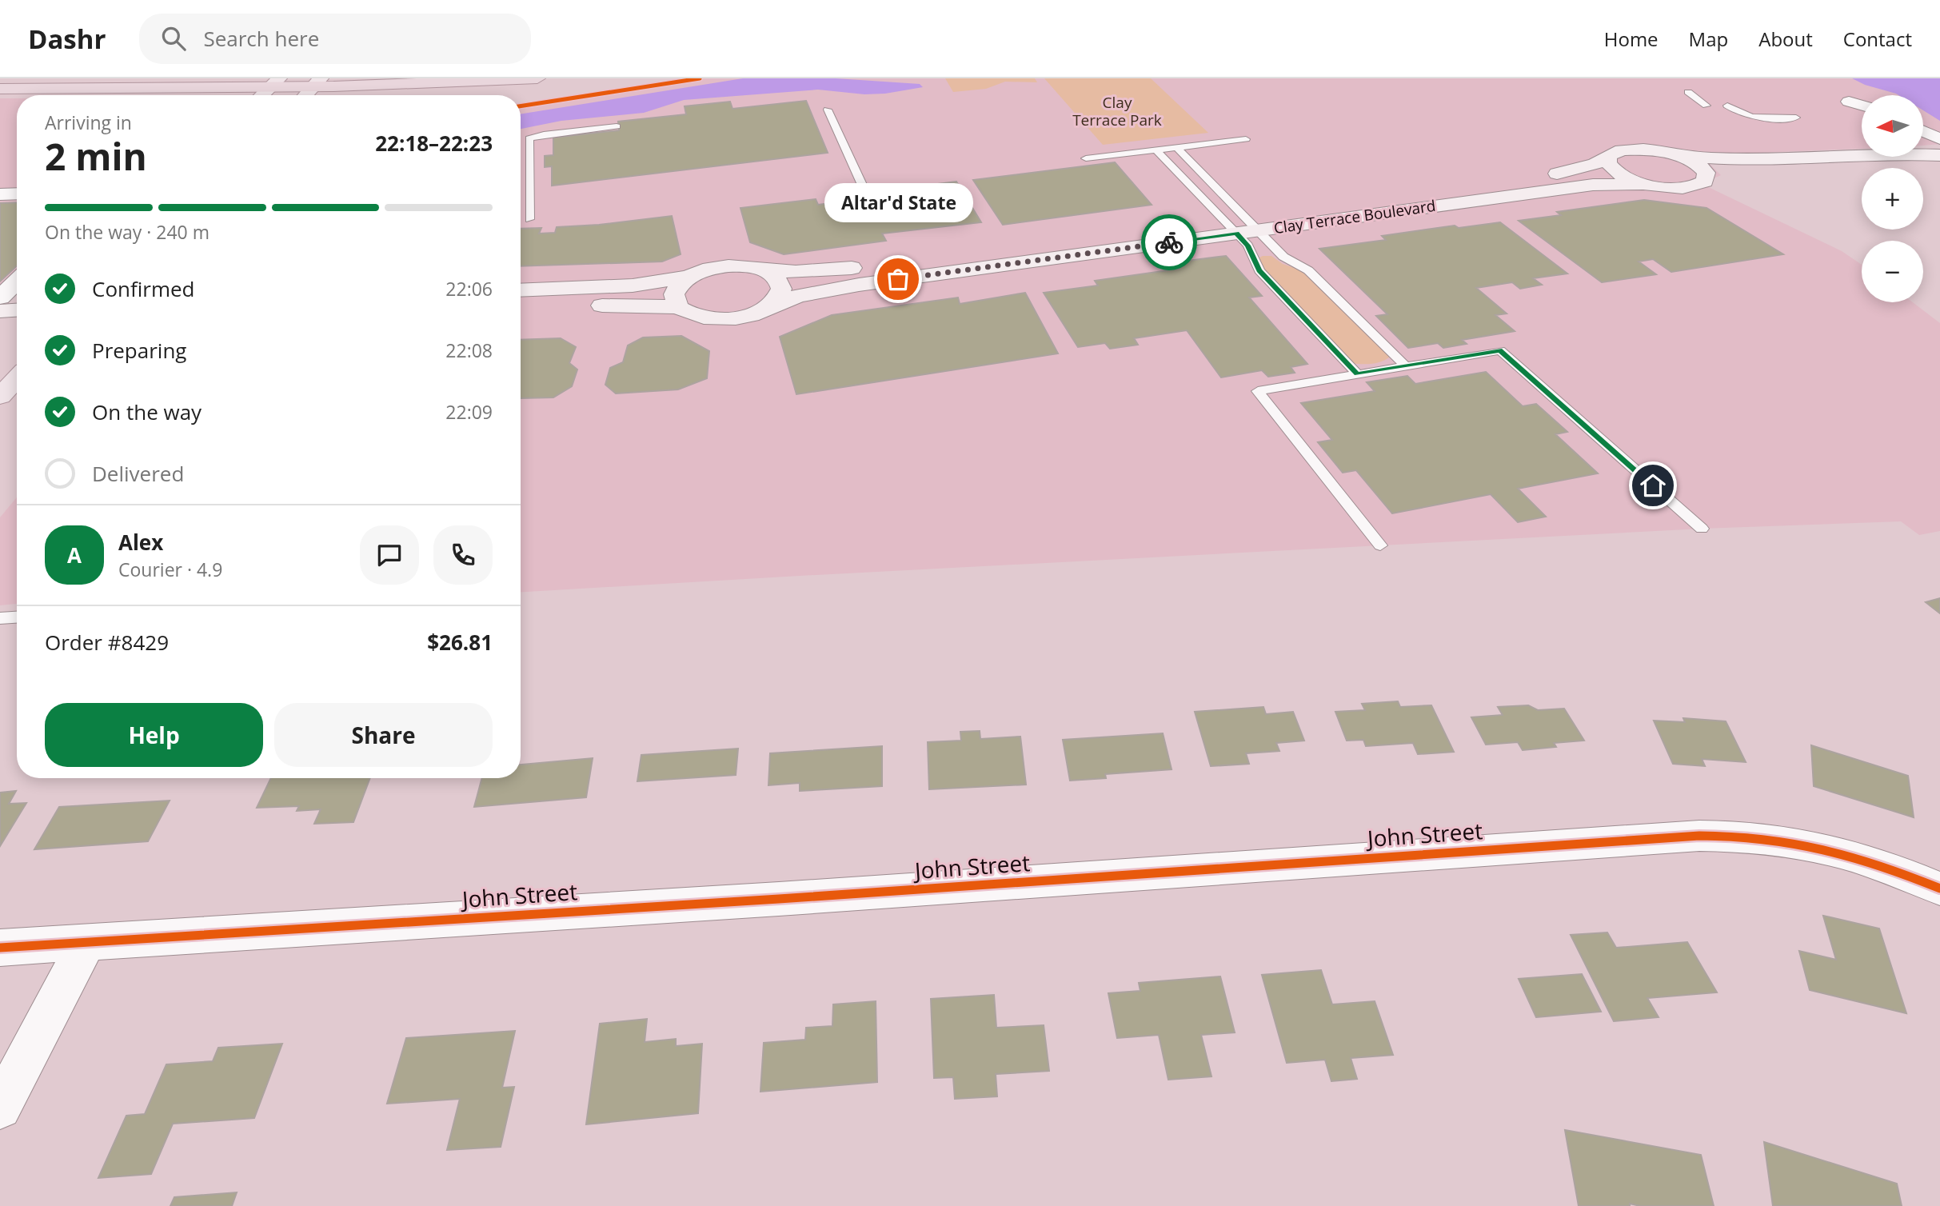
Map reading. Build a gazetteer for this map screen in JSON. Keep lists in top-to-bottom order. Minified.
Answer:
{"streets":{"street":["Clay Terrace Boulevard","John Street"]},"parks":["Clay Terrace Park"],"places":["Altar'd State"],"north":"left","page":{"header":"Dashr","search":"Search here","nav":["Home","Map","About","Contact"],"map_buttons":["+","−"],"heading":["2 min","Arriving in","22:18–22:23"],"panel":["Alex","Courier · 4.9","Order #8429","$26.81"],"bubble":"Altar'd State","bar":"On the way · 240 m","list":[["Confirmed","22:06"],["Preparing","22:08"],["On the way","22:09"],"Delivered"],"round":"A","buttons":["Help","Share"]}}
